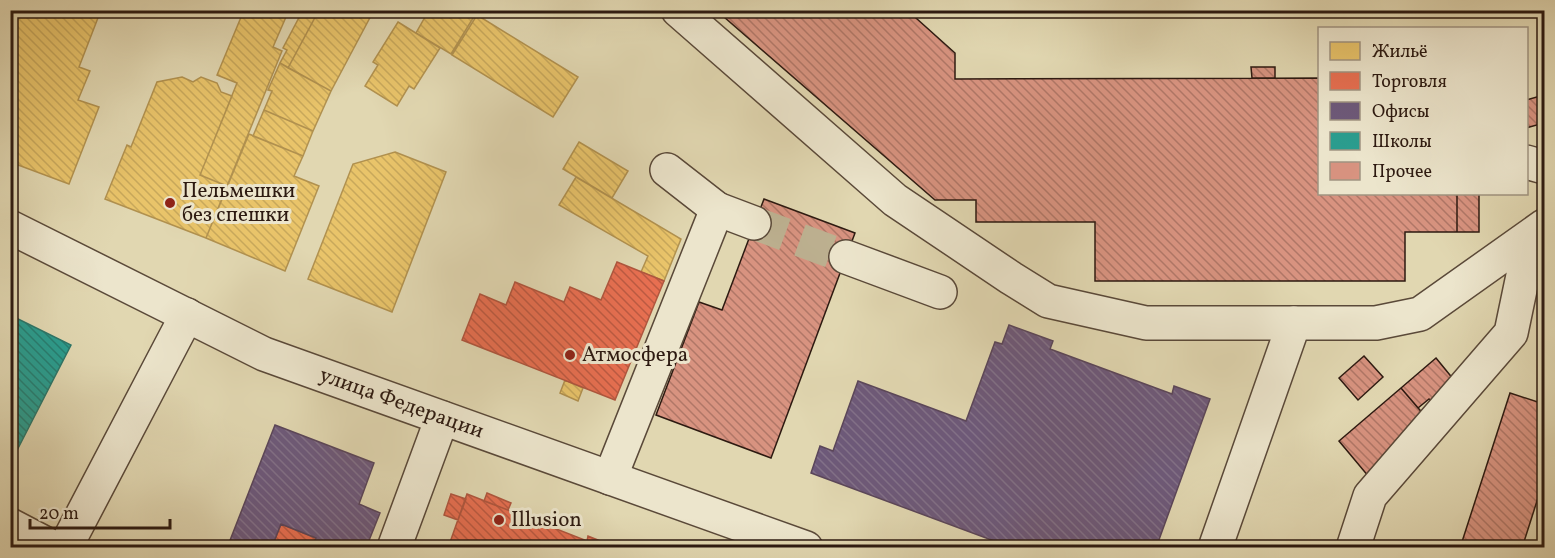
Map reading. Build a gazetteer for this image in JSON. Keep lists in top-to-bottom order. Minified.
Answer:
{"streets":{"street":["улица Федерации"]},"places":["Пельмешки без спешки","Атмосфера","Illusion"],"legend":["Жильё","Торговля","Офисы","Школы","Прочее"],"scale_bar":"20 m"}
